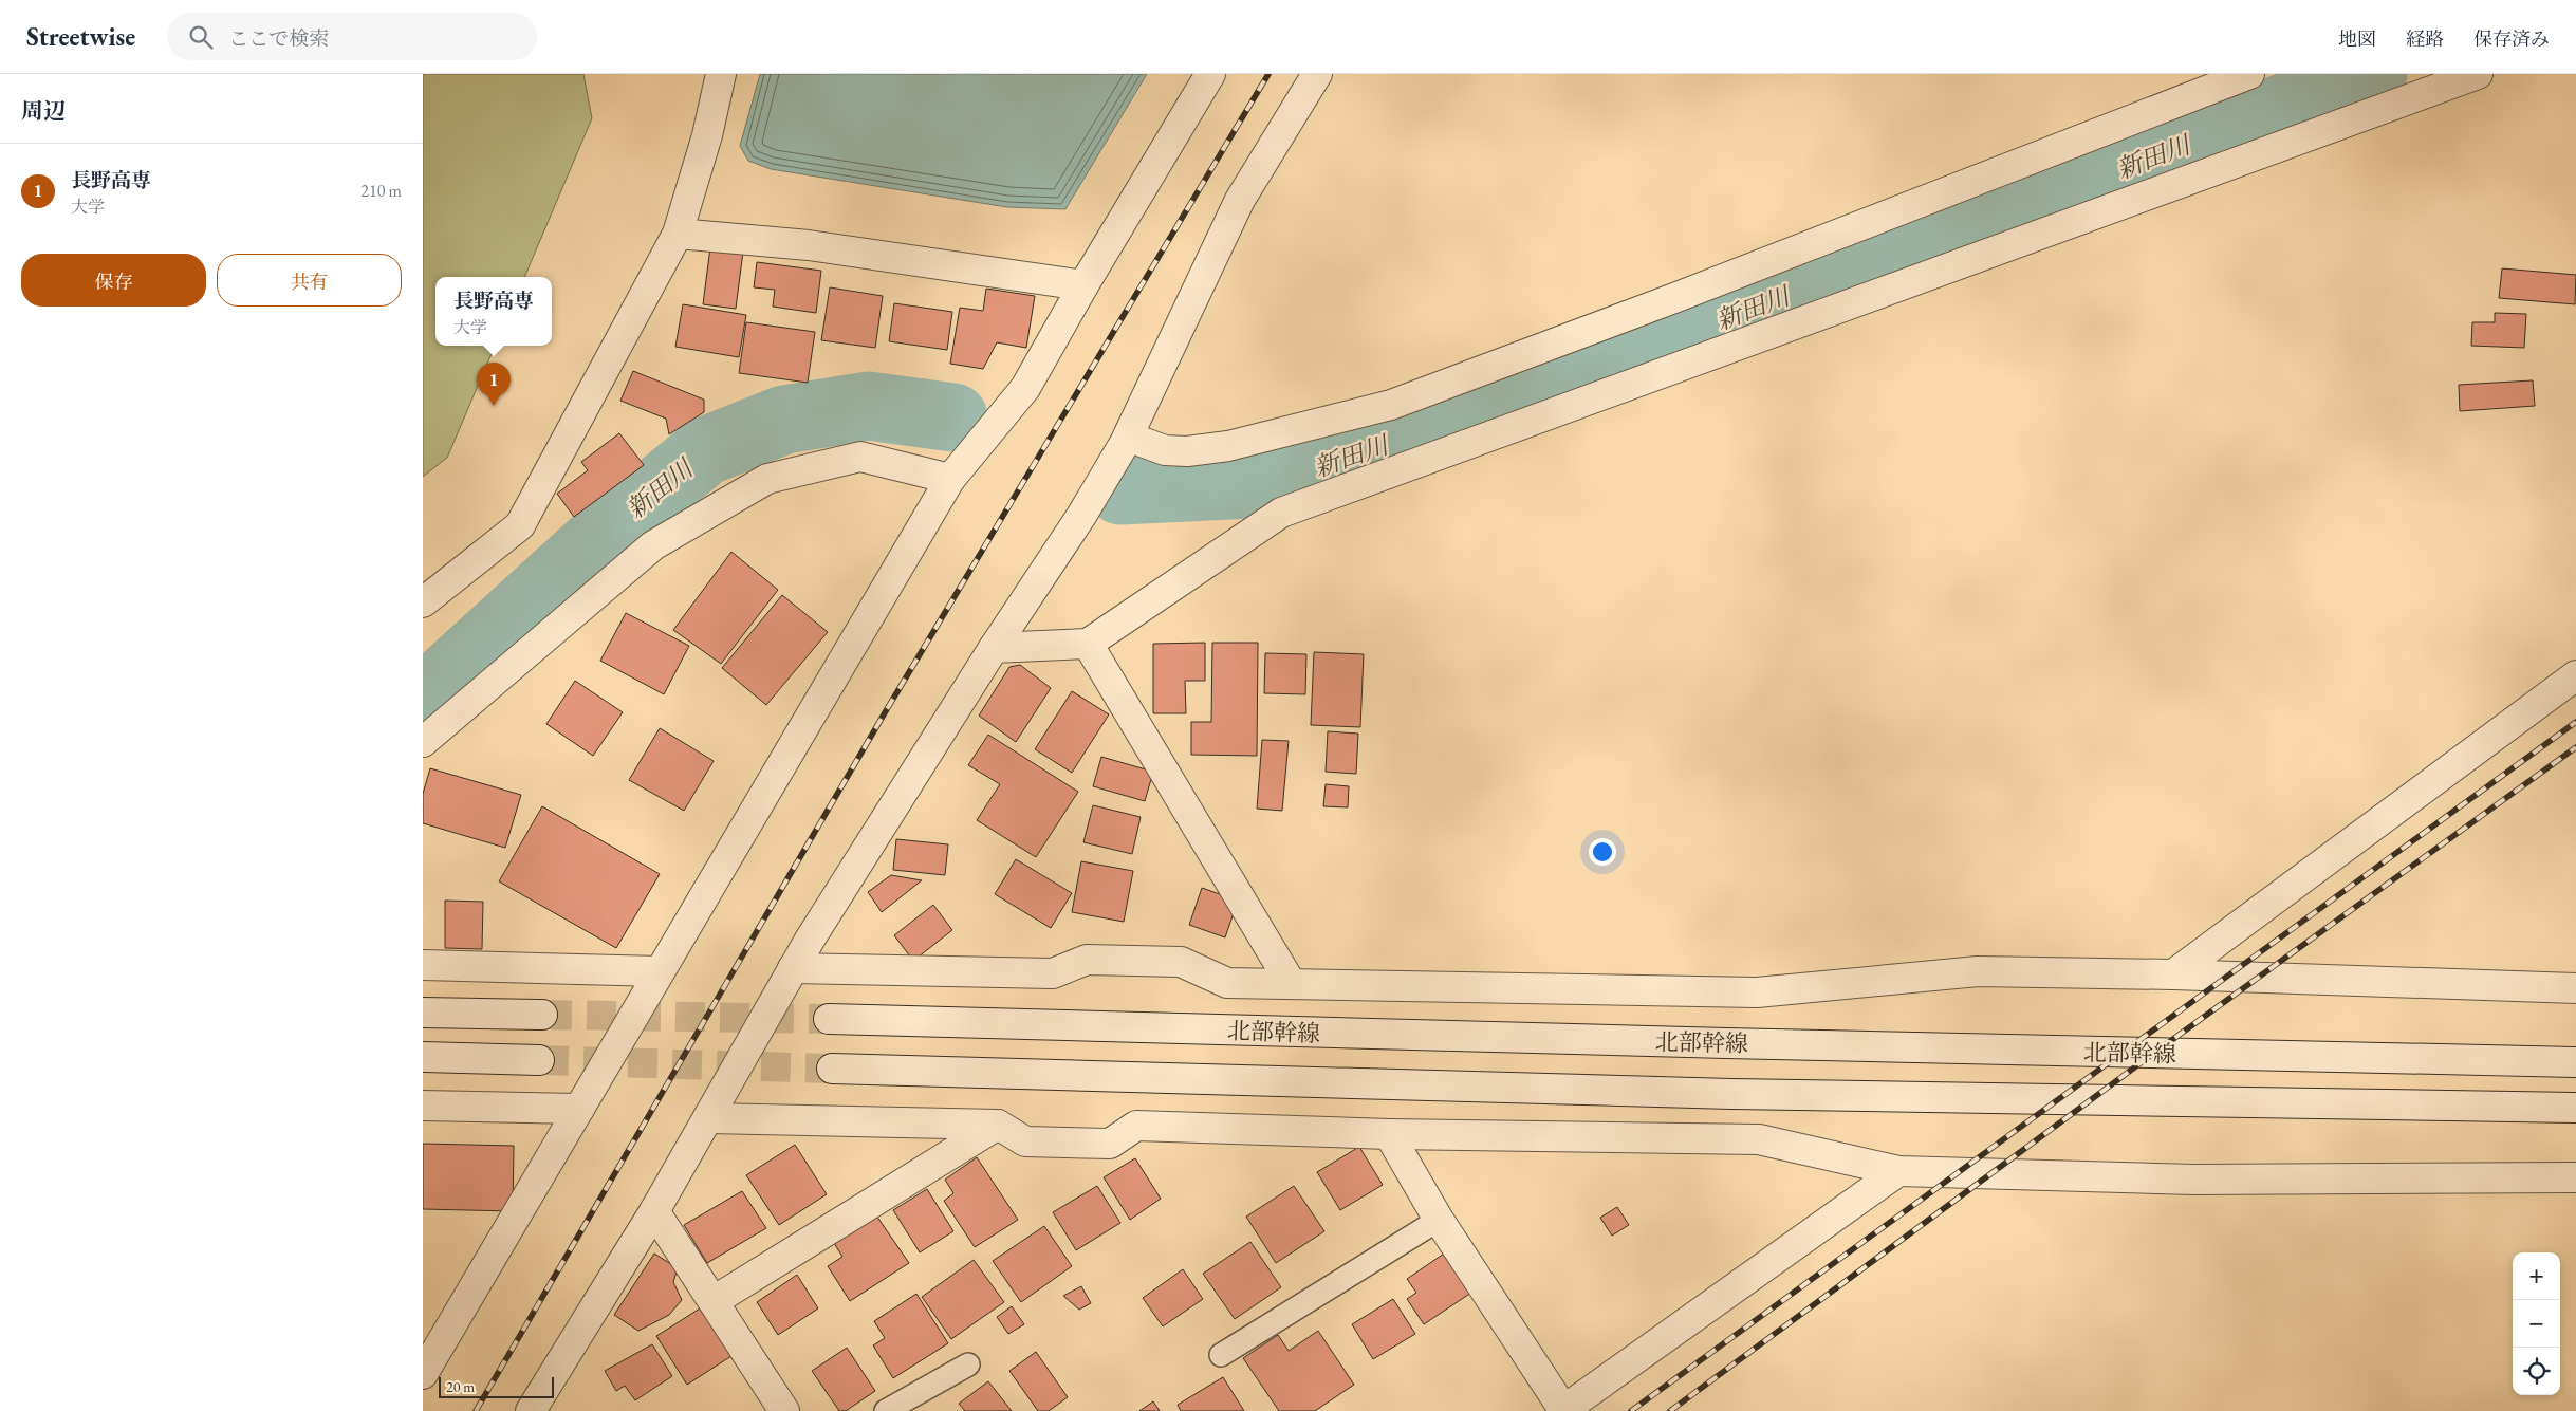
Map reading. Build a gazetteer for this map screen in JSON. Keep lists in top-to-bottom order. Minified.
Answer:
{"streets":{"street":["北部幹線"]},"water":["新田川"],"scale_bar":"20 m","page":{"header":"Streetwise","search":"ここで検索","nav":["地図","経路","保存済み"],"heading":"周辺","list":[{"mark":"1","name":"長野高専","note":"大学","value":"210 m"}],"buttons":["保存","共有"],"popup":["長野高専","大学"],"pins":"1","map_buttons":["+","−"],"scale":"20 m"}}
